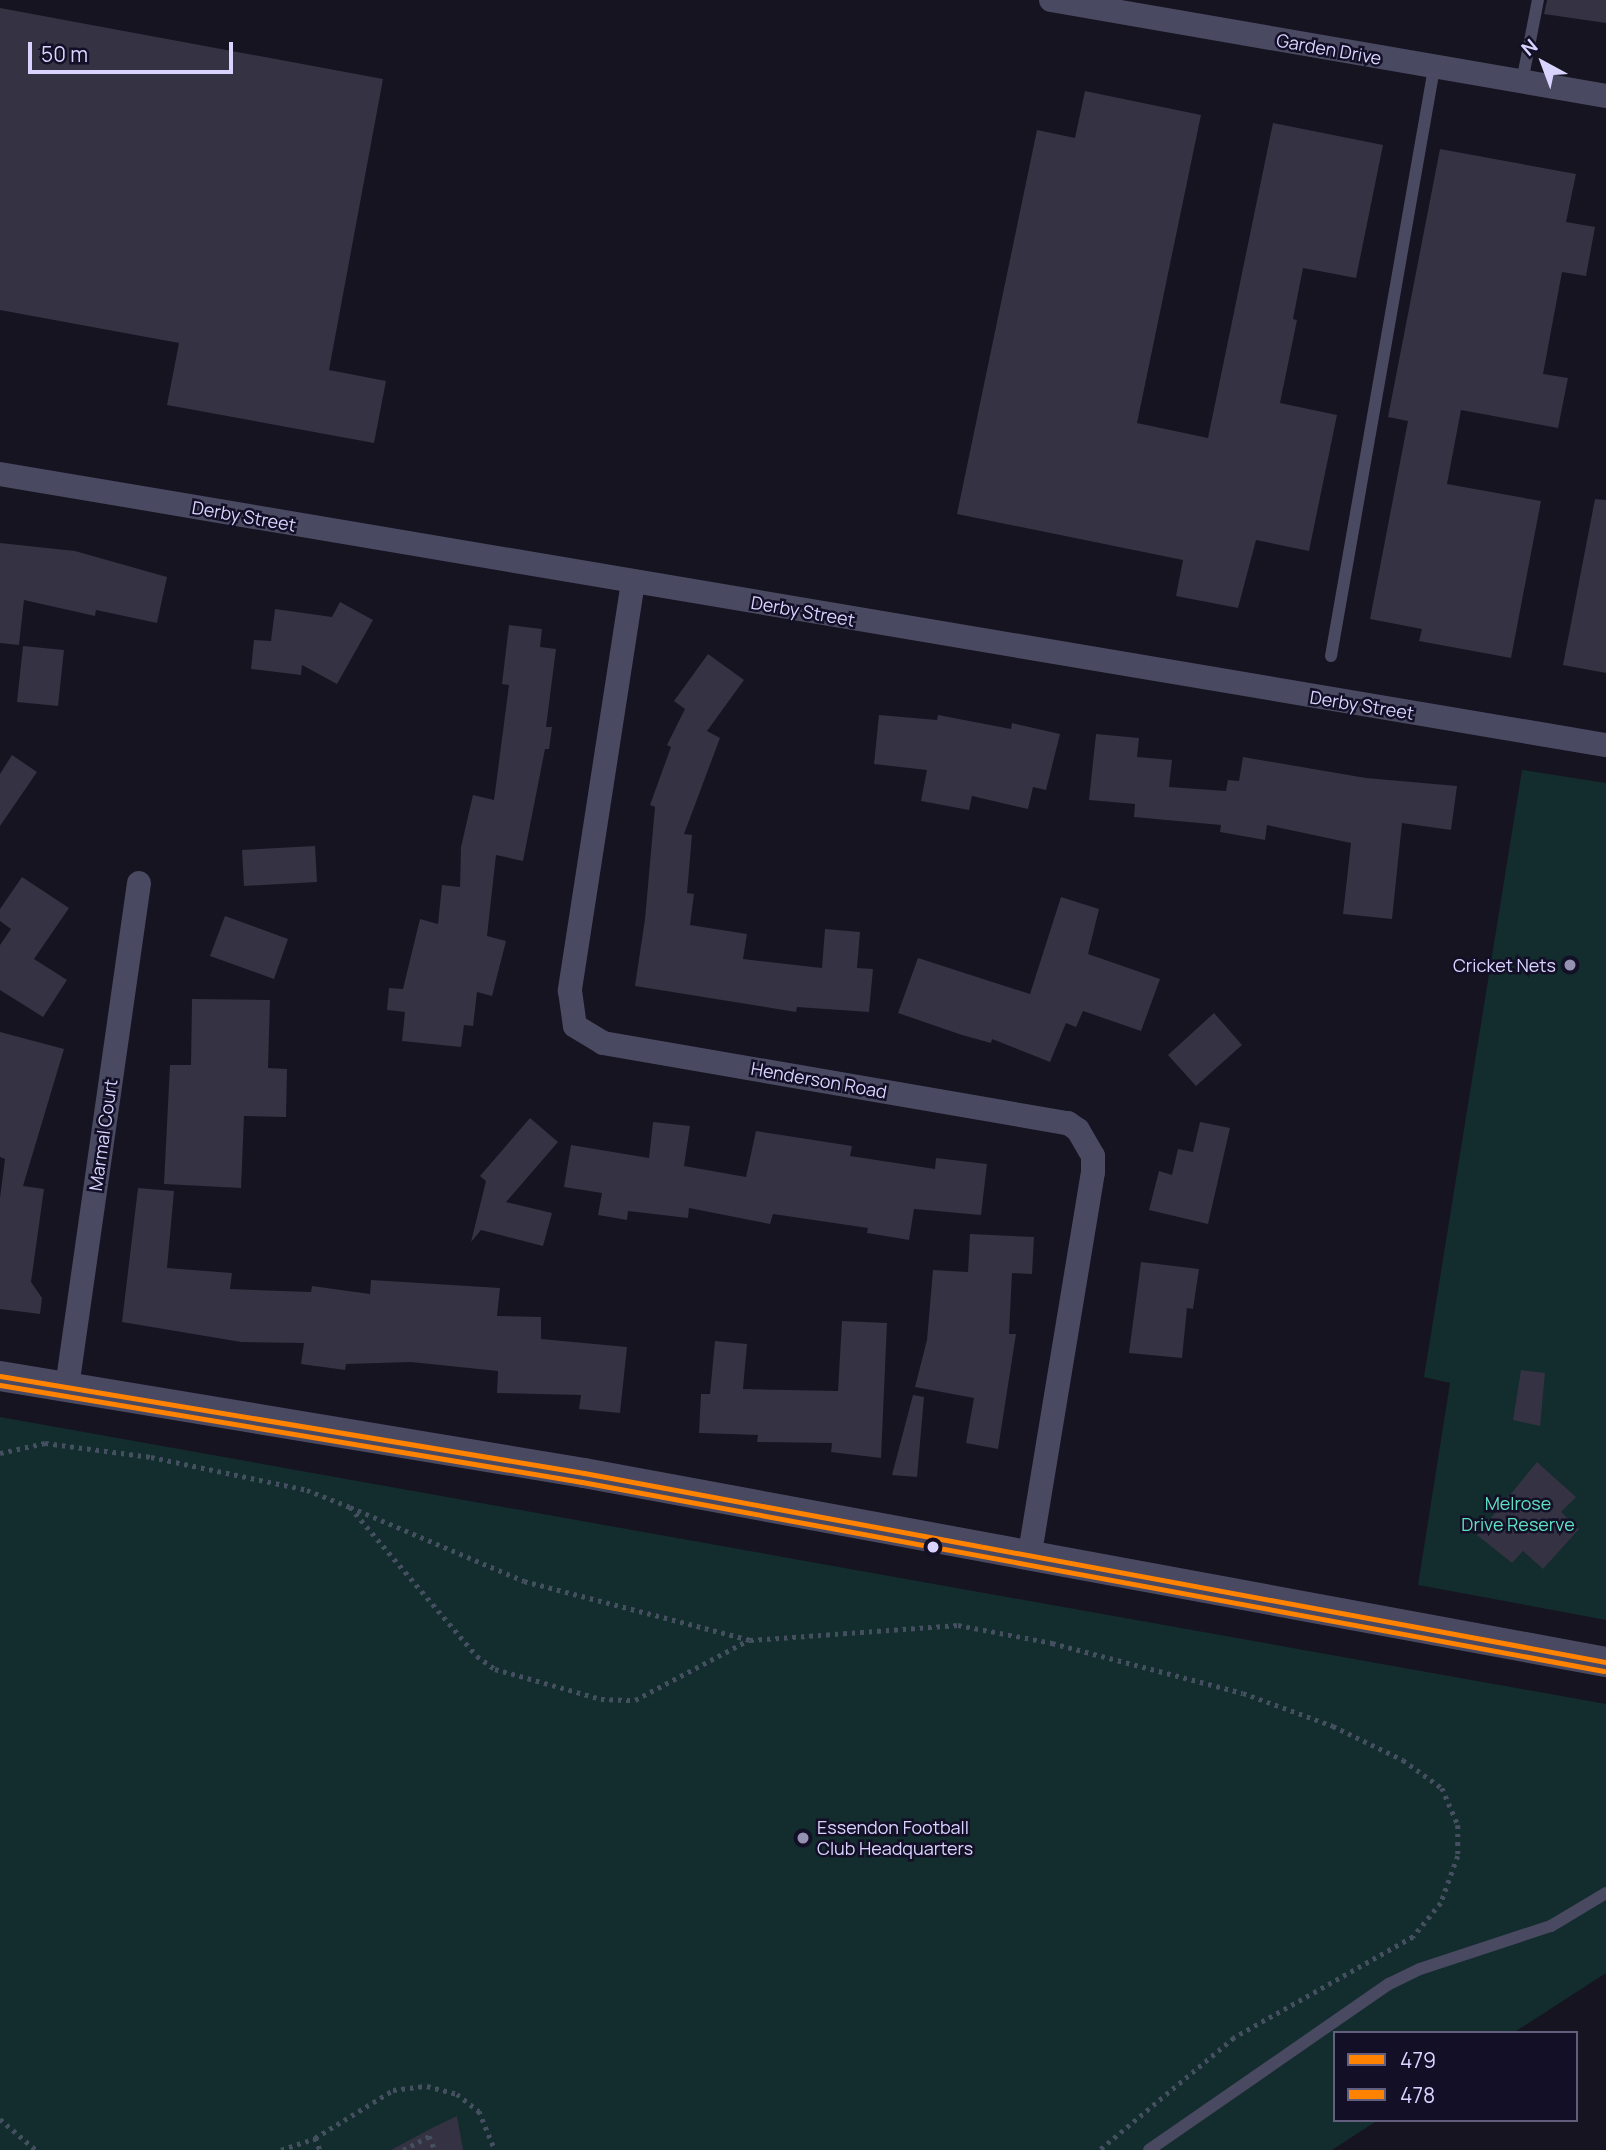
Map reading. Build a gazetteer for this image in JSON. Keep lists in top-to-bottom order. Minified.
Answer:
{"streets":{"street":["Garden Drive","Derby Street","Henderson Road","Marmal Court"]},"crossings":[["Derby Street","Henderson Road"]],"parks":["Melrose Drive Reserve"],"places":["Cricket Nets","Essendon Football Club Headquarters"],"lines":["transit line 479","transit line 478"],"legend":["479","478"],"scale_bar":"50 m","north":"top left"}
